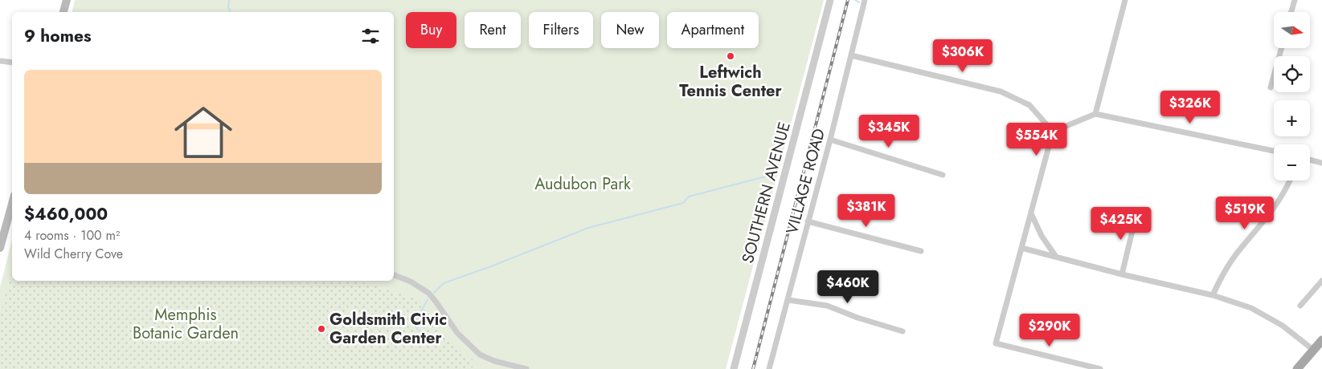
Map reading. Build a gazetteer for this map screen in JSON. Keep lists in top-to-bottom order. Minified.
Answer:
{"streets":{"street":["VILLAGE ROAD","SOUTHERN AVENUE"]},"parks":["Audubon Park","Memphis Botanic Garden"],"places":["Leftwich Tennis Center","Goldsmith Civic Garden Center"],"north":"right","page":{"map_buttons":["+","−"],"chip":["Buy","Rent","Filters","New","Apartment"],"heading":"9 homes","price":["$306K","$326K","$345K","$554K","$381K","$519K","$425K","$460K","$290K"],"list":[{"name":"$460,000","note":"4 rooms · 100 m² · Wild Cherry Cove"}]}}
